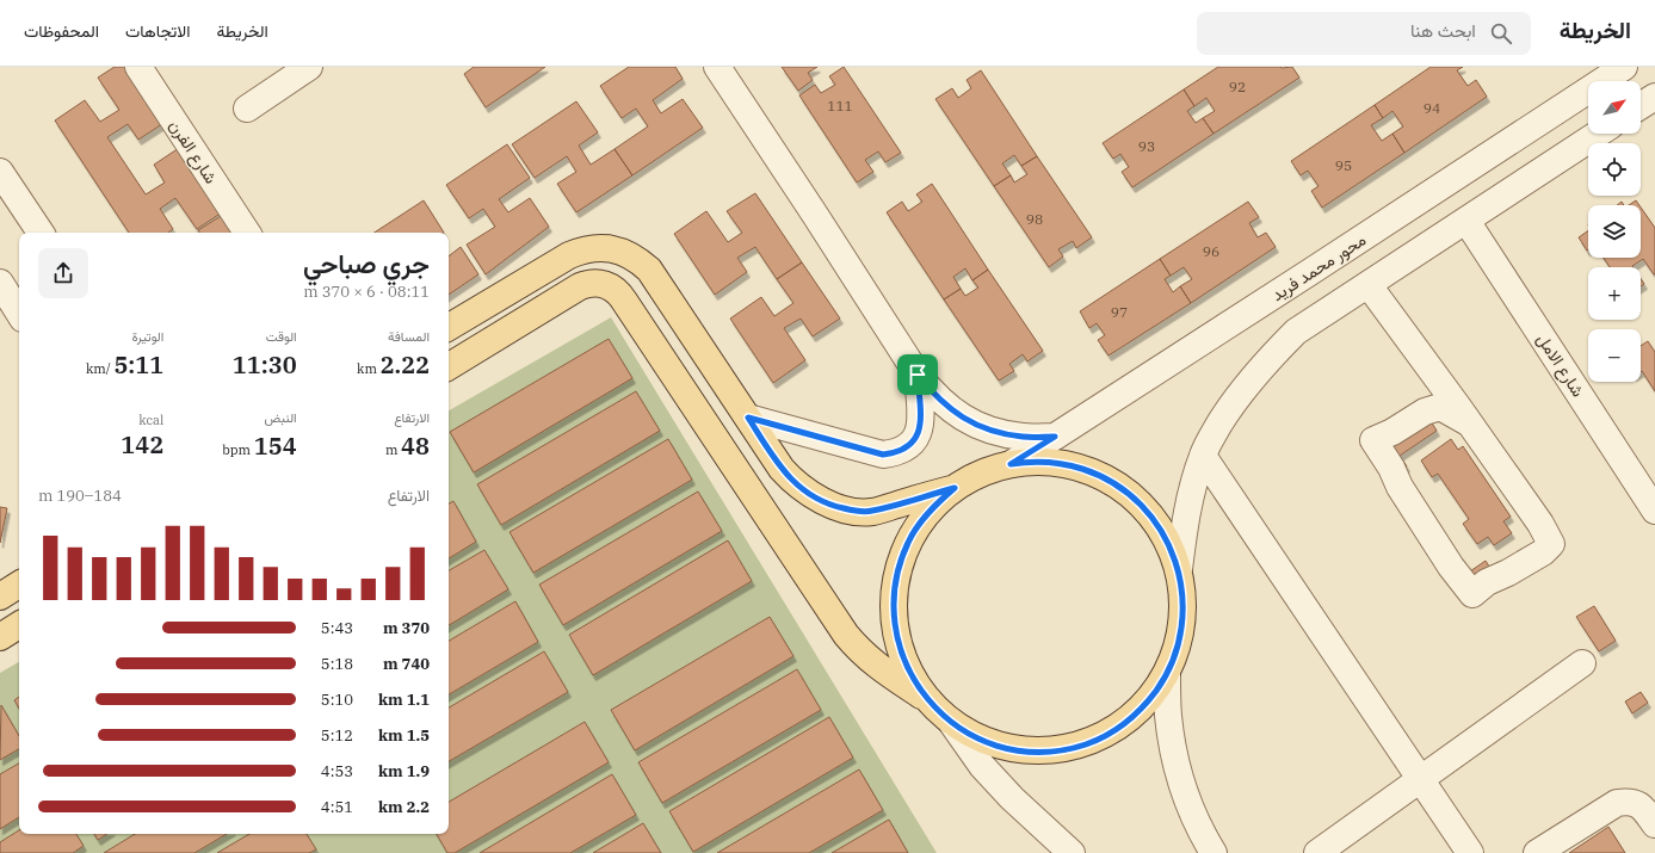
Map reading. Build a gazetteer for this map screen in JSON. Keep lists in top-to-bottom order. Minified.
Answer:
{"streets":{"street":["شارع الفرن","محور محمد فريد","شارع الامل"]},"house_numbers":["92","111","94","93","95","98","96","97"],"north":"top right","page":{"header":"الخريطة","search":"ابحث هنا","nav":["الخريطة","الاتجاهات","المحفوظات"],"map_buttons":["+","−"],"heading":["جري صباحي","08:11 · 6 × 370 m"],"stats":[["المسافة","2.22 km"],["الوقت","11:30"],["الوتيرة","5:11 /km"],["الارتفاع","48 m"],["النبض","154 bpm"],["kcal","142"]],"chart":["الارتفاع","184–190 m"],"list":[{"name":"370 m","note":"5:43"},{"name":"740 m","note":"5:18"},{"name":"1.1 km","note":"5:10"},{"name":"1.5 km","note":"5:12"},{"name":"1.9 km","note":"4:53"},{"name":"2.2 km","note":"4:51"}]}}
